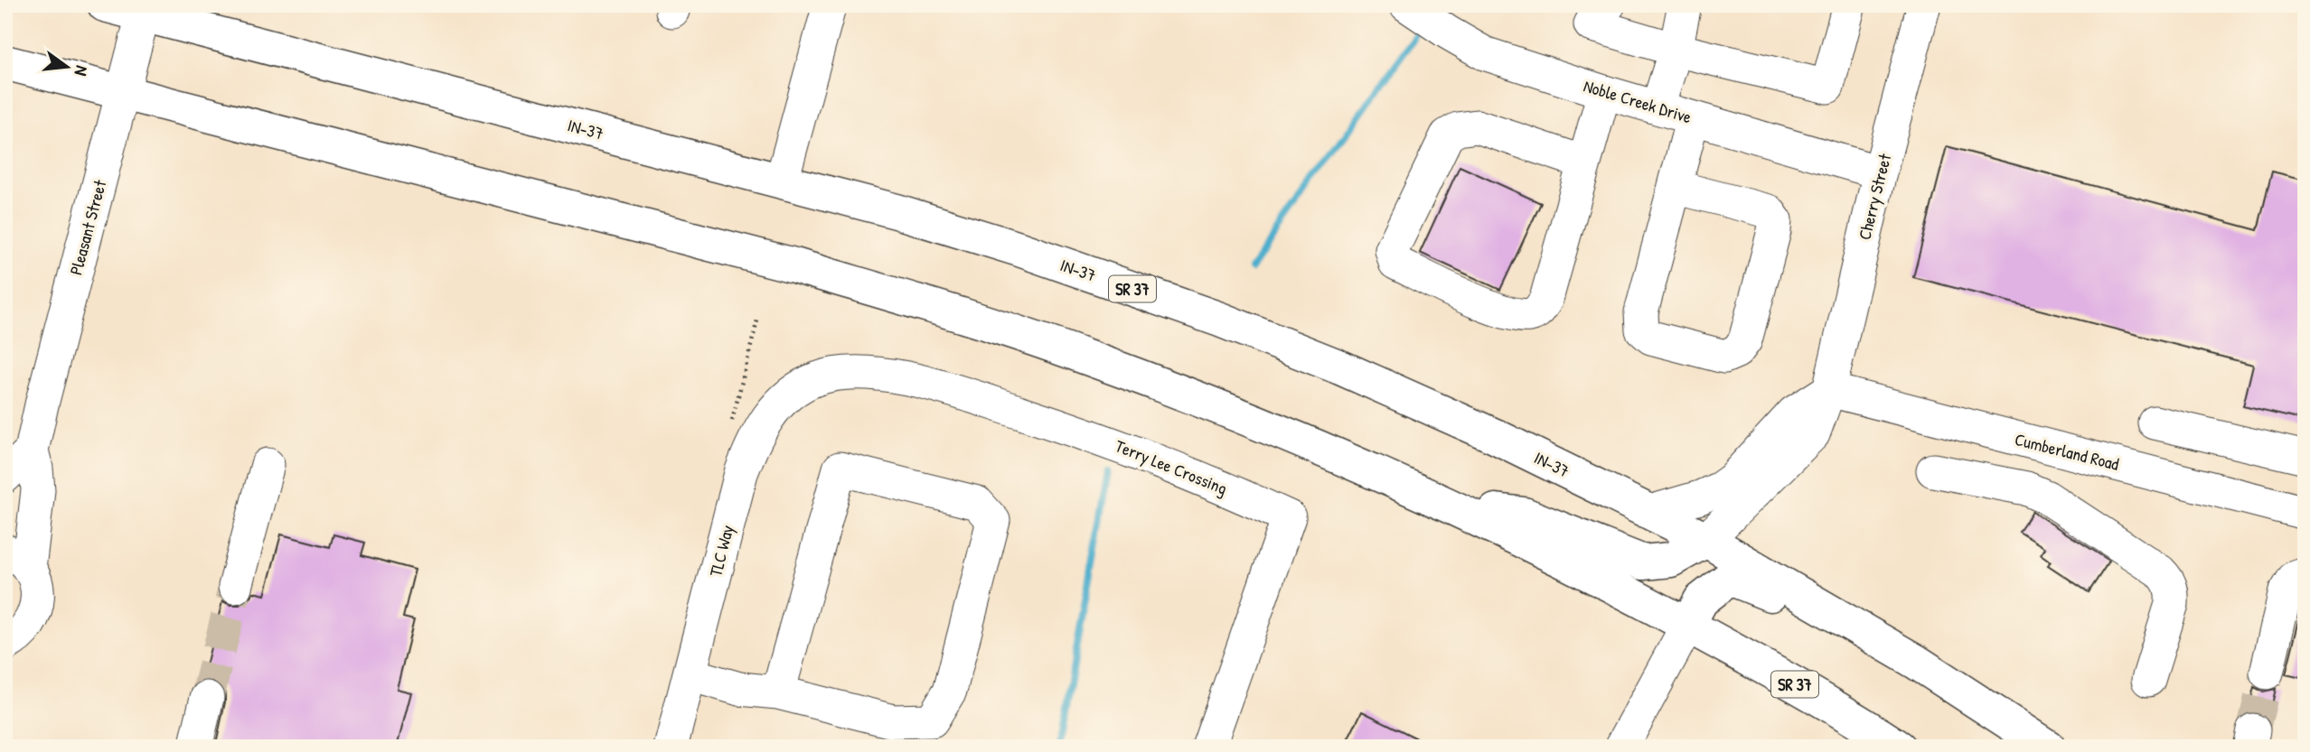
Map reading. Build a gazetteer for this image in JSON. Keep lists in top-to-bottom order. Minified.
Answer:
{"streets":{"highway":["IN-37","SR 37"],"street":["Noble Creek Drive","Cherry Street","Pleasant Street","Cumberland Road","Terry Lee Crossing","TLC Way"]},"crossings":[["Noble Creek Drive","Cherry Street"],["IN-37","Cherry Street"],["IN-37","Pleasant Street"],["Cherry Street","Cumberland Road"],["Pleasant Street","SR 37"],["Terry Lee Crossing","TLC Way"]],"north":"right"}
